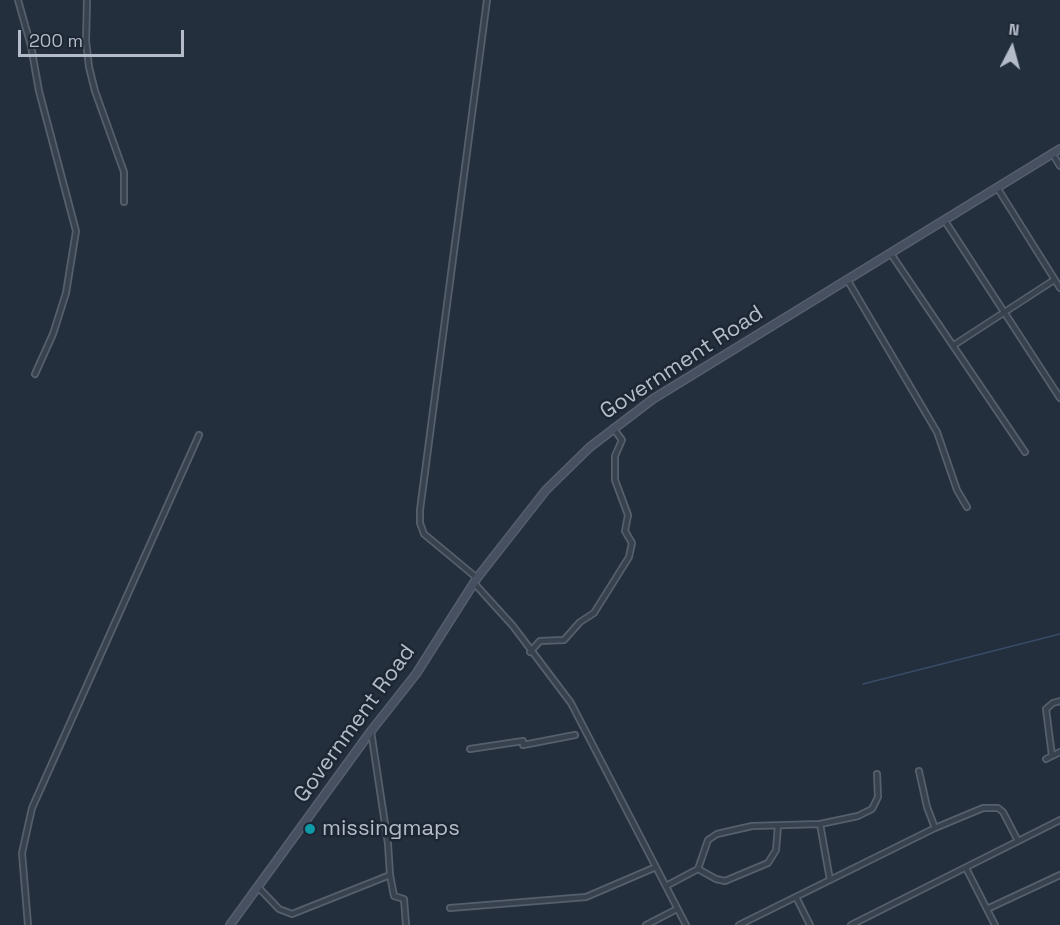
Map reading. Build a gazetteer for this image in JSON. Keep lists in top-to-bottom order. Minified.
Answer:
{"streets":{"street":["Government Road"]},"places":["missingmaps"],"scale_bar":"200 m","north":"top"}
